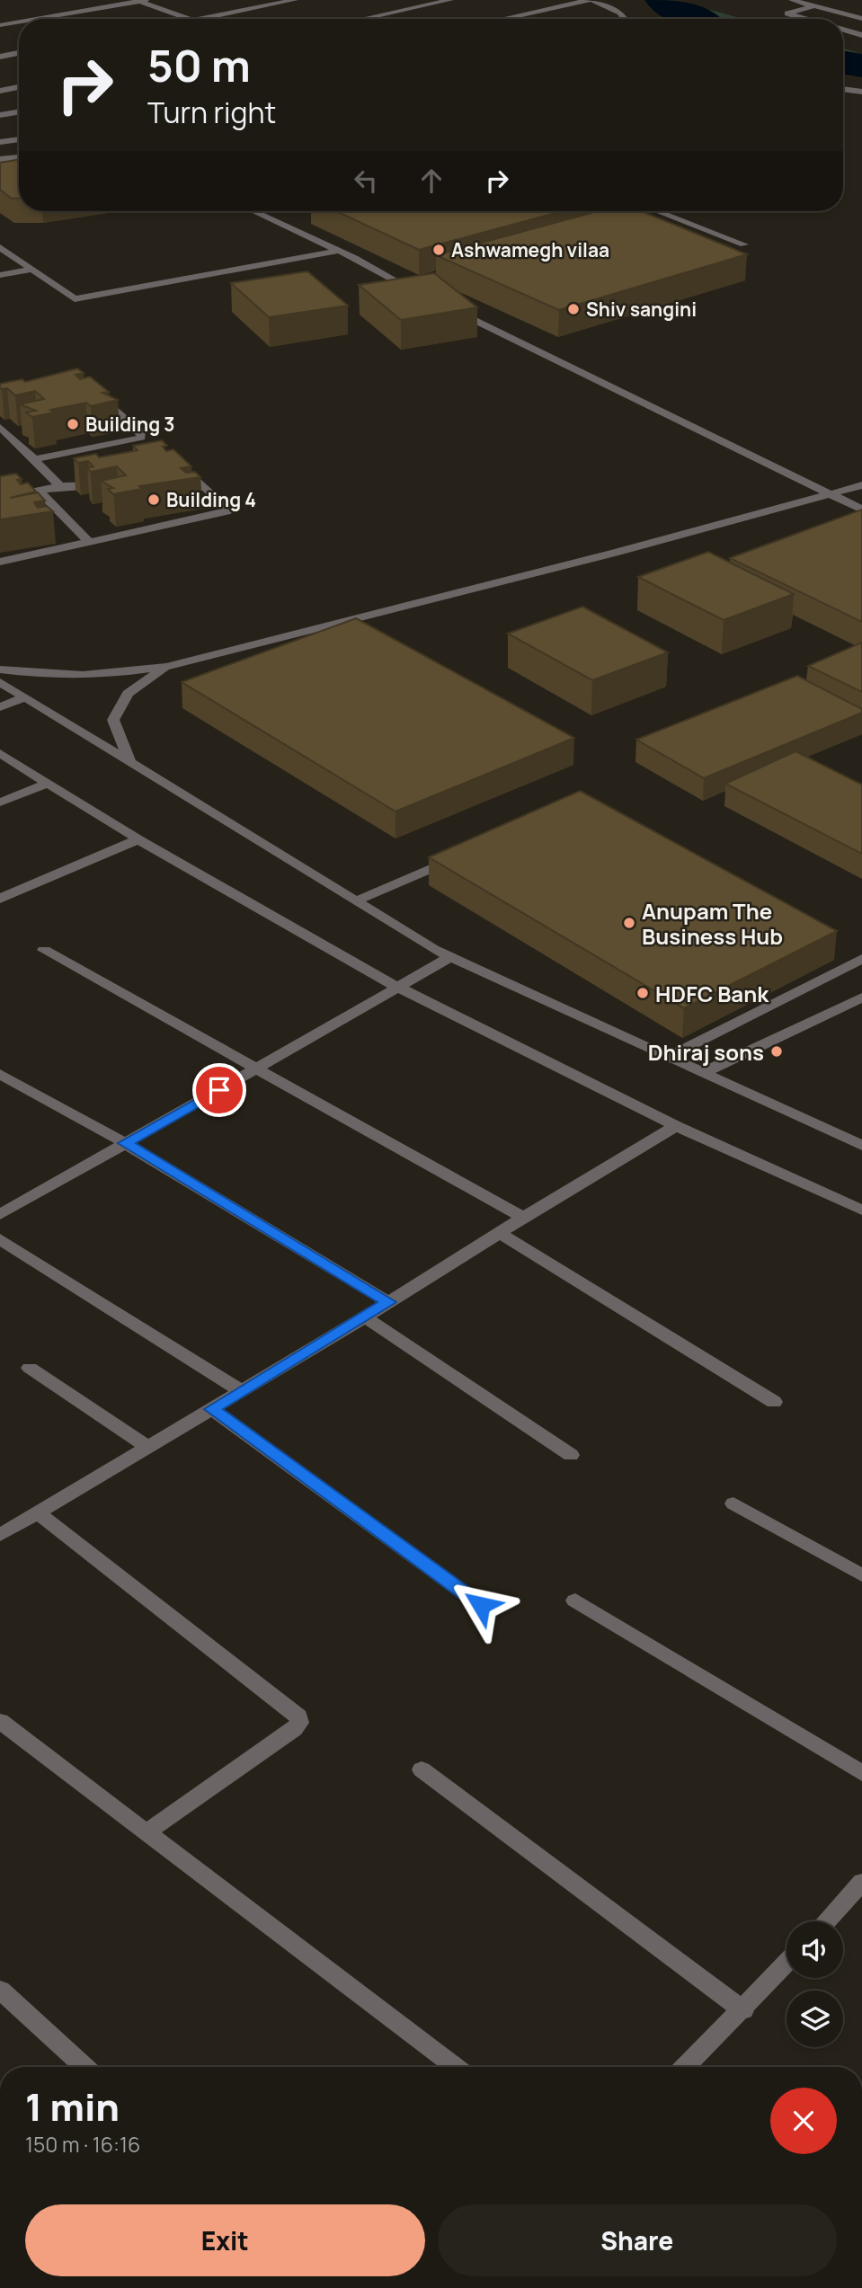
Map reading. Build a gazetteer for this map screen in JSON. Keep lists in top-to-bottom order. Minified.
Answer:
{"places":["Ashwamegh vilaa","Shiv sangini","Building 3","Building 4","Anupam The Business Hub","HDFC Bank","Dhiraj sons"],"page":{"turn":["50 m","Turn right"],"heading":["1 min","150 m · 16:16"],"buttons":["Exit","Share"]}}
